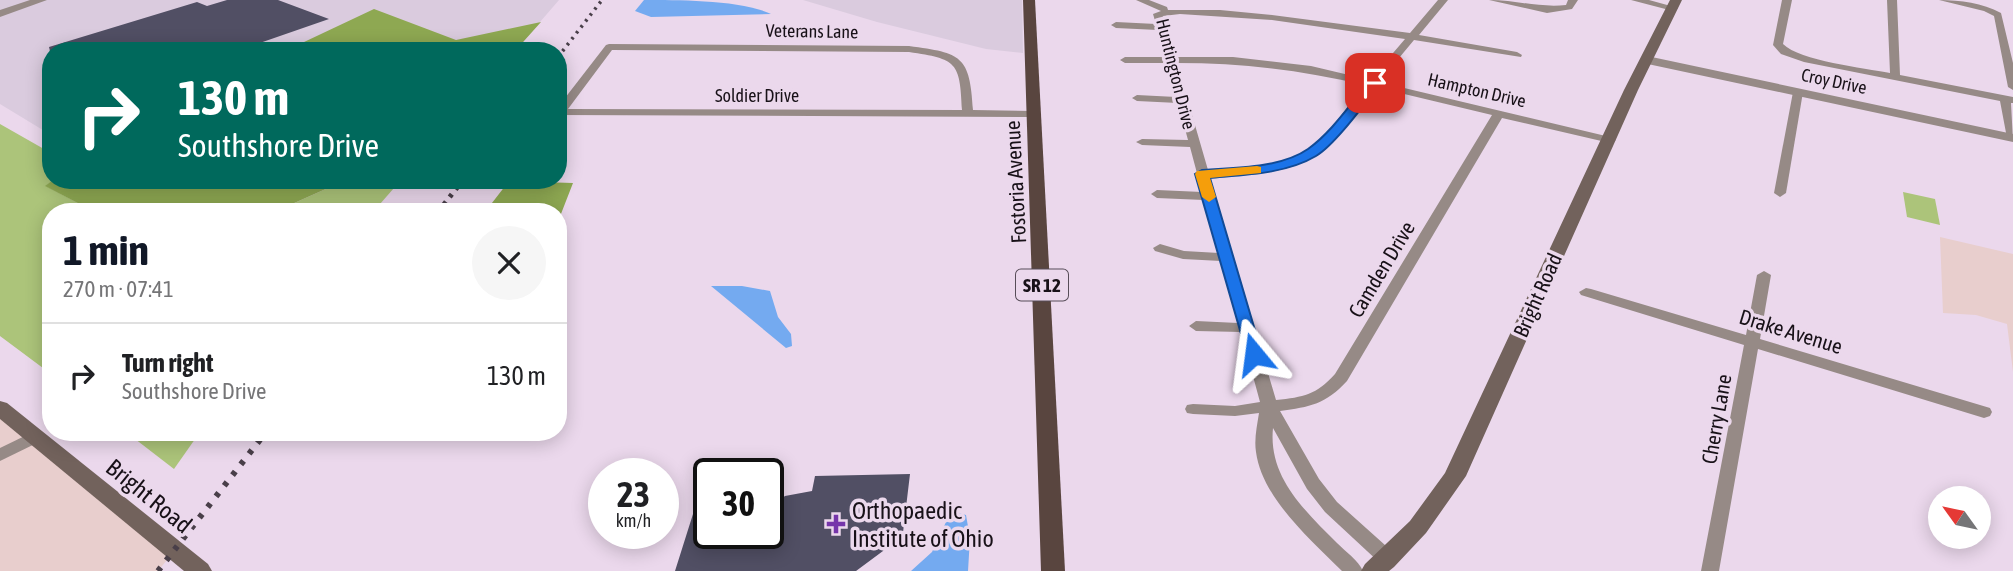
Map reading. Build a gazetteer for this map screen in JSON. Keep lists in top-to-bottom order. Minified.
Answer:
{"streets":{"main road":["Fostoria Avenue","SR 12","Bright Road"],"street":["Veterans Lane","Huntington Drive","Croy Drive","Hampton Drive","Soldier Drive","Camden Drive","Drake Avenue","Cherry Lane"]},"crossings":[["Veterans Lane","Soldier Drive"],["Huntington Drive","Hampton Drive"],["Huntington Drive","Camden Drive"],["Huntington Drive","Bright Road"],["Croy Drive","Bright Road"],["Hampton Drive","Camden Drive"],["Hampton Drive","Bright Road"],["Soldier Drive","Fostoria Avenue"],["Drake Avenue","Cherry Lane"]],"places":{"health":["Orthopaedic Institute of Ohio"]},"north":"top left","page":{"turn":["130 m","Southshore Drive"],"heading":["1 min","270 m · 07:41"],"list":[{"name":"Turn right","note":"Southshore Drive","value":"130 m"}],"speed":"23 km/h","limit":"30"}}
